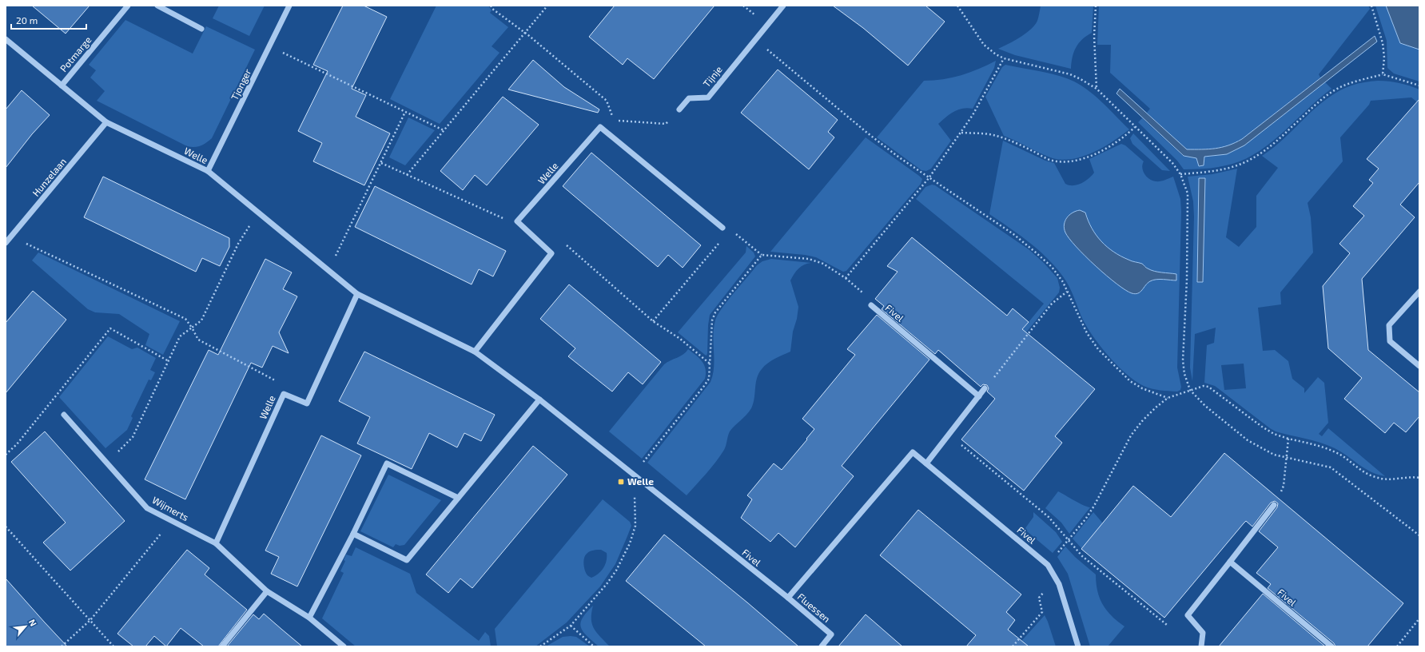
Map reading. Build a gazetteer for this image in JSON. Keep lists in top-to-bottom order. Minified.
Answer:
{"streets":{"street":["Potmarge","Tijnje","Tjonger","Welle","Hunzelaan","Fivel","Wijmerts","Fluessen"]},"crossings":[["Potmarge","Welle"],["Potmarge","Hunzelaan"],["Tjonger","Welle"],["Welle","Hunzelaan"],["Welle","Fivel"],["Welle","Wijmerts"],["Fivel","Fluessen"]],"places":{"transit":["Welle"]},"scale_bar":"20 m","north":"top right"}
